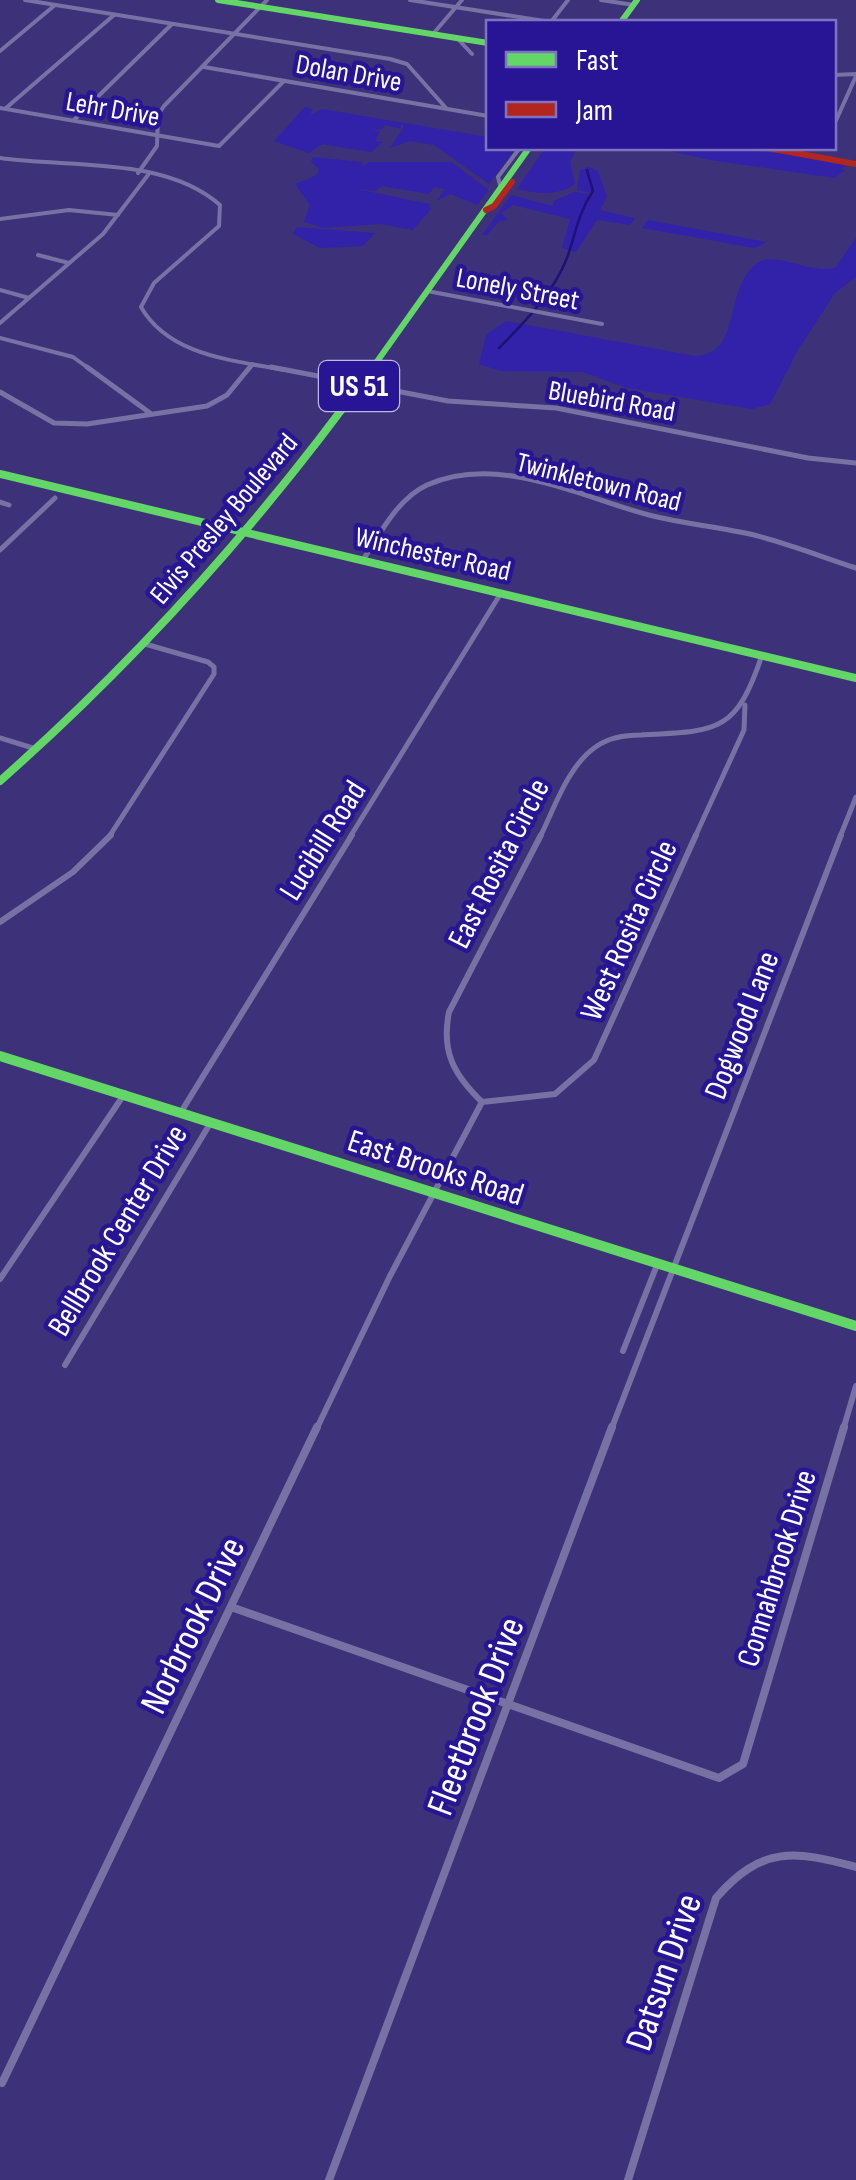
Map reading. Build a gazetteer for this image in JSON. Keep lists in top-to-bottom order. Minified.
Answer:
{"streets":{"main road":["US 51","Elvis Presley Boulevard","Winchester Road","East Brooks Road"],"street":["Dolan Drive","Lehr Drive","Lonely Street","Bluebird Road","Twinkletown Road","Lucibill Road","East Rosita Circle","West Rosita Circle","Dogwood Lane","Bellbrook Center Drive","Connahbrook Drive","Norbrook Drive","Fleetbrook Drive","Datsun Drive"]},"crossings":[["Dolan Drive","Lehr Drive"],["Lonely Street","Elvis Presley Boulevard"],["Bluebird Road","Elvis Presley Boulevard"],["Twinkletown Road","Winchester Road"],["Elvis Presley Boulevard","Winchester Road"],["Winchester Road","Lucibill Road"],["Lucibill Road","East Brooks Road"],["East Rosita Circle","West Rosita Circle"],["Dogwood Lane","East Brooks Road"],["Dogwood Lane","Fleetbrook Drive"],["East Brooks Road","Bellbrook Center Drive"],["East Brooks Road","Norbrook Drive"],["East Brooks Road","Fleetbrook Drive"],["Connahbrook Drive","Fleetbrook Drive"]],"legend":["Fast","Jam"]}
